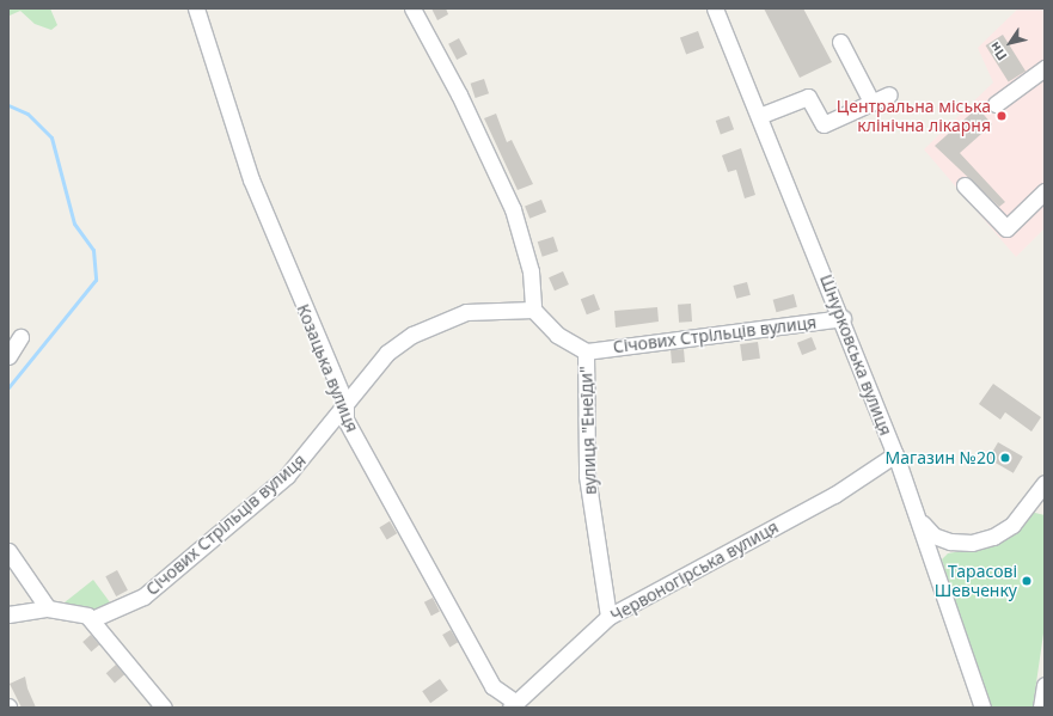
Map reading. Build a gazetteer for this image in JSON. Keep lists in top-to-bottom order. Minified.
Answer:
{"streets":{"street":["Січових Стрільців вулиця","Шнурковська вулиця","Козацька вулиця","вулиця \"Енеїди\"","Червоногірська вулиця"]},"crossings":[["Січових Стрільців вулиця","Шнурковська вулиця"],["Січових Стрільців вулиця","Козацька вулиця"],["Січових Стрільців вулиця","вулиця \"Енеїди\""],["Шнурковська вулиця","Червоногірська вулиця"],["Козацька вулиця","Червоногірська вулиця"],["вулиця \"Енеїди\"","Червоногірська вулиця"]],"places":["Центральна міська клінічна лікарня","Магазин №20","Тарасові Шевченку"],"north":"bottom left"}
